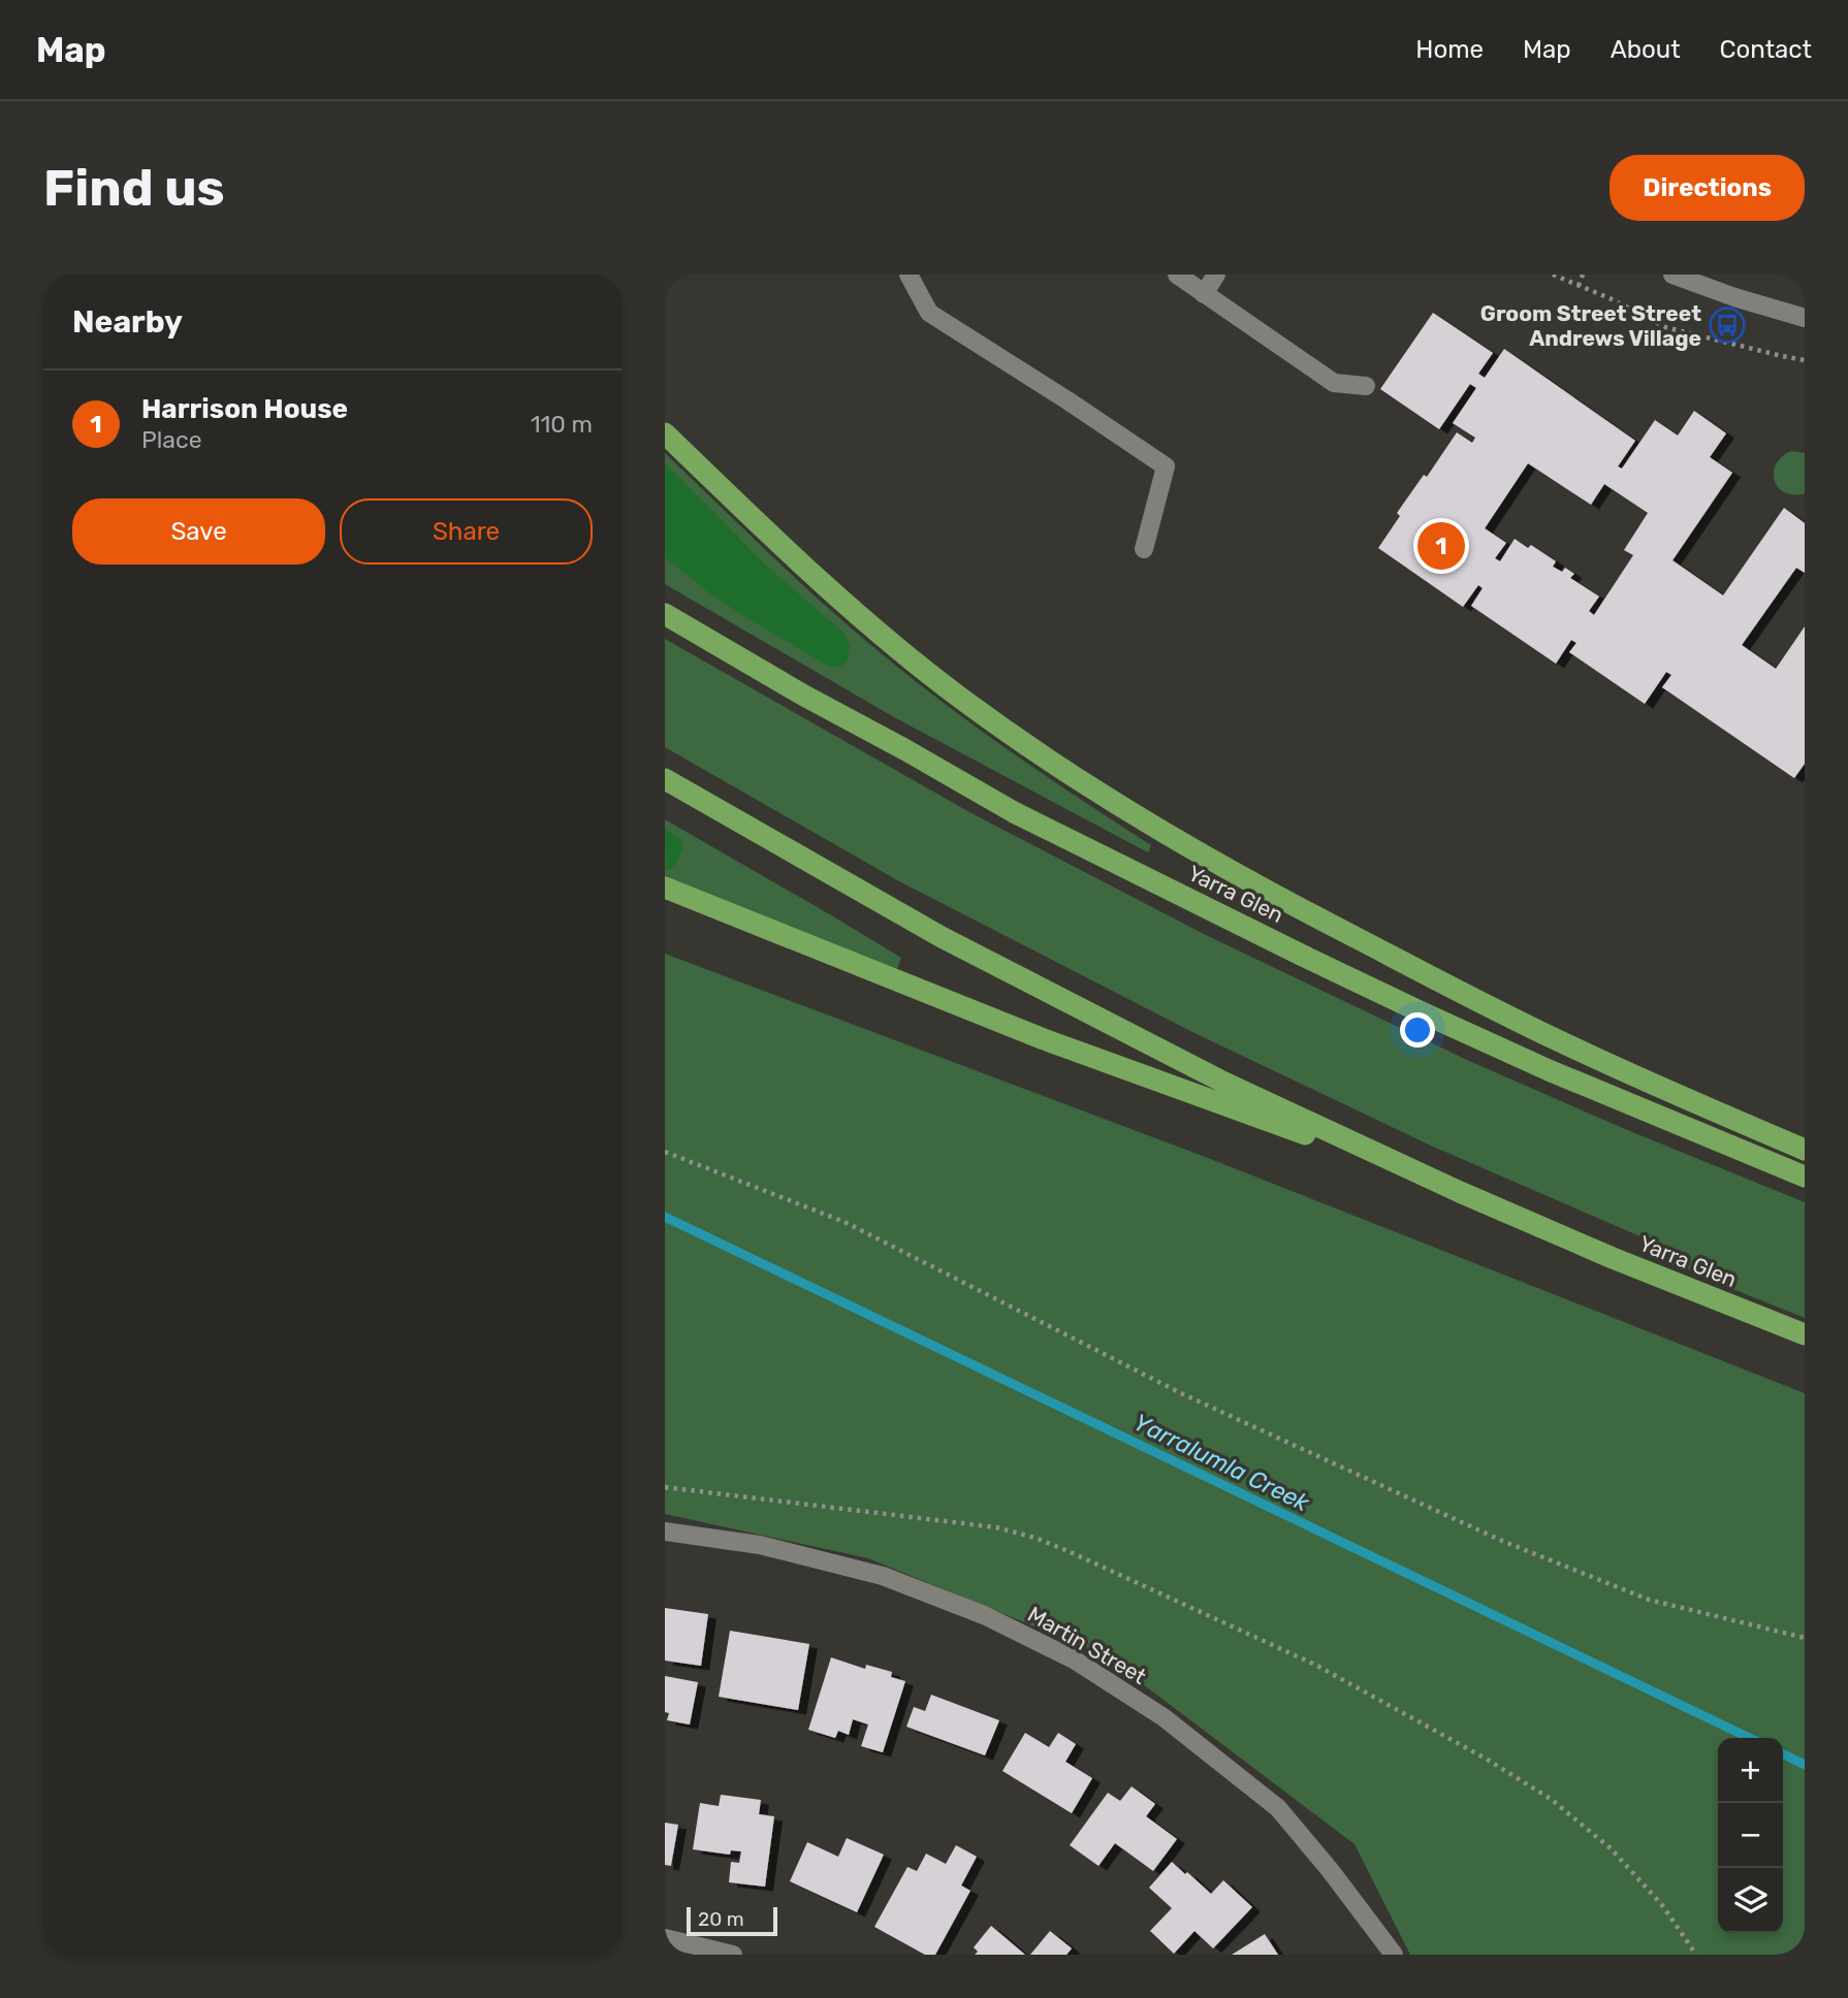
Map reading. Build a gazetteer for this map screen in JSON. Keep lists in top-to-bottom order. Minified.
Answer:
{"streets":{"highway":["Yarra Glen"],"street":["Martin Street"]},"water":["Yarralumla Creek"],"places":{"bus stop":["Groom Street Street Andrews Village"]},"scale_bar":"20 m","page":{"header":"Map","nav":["Home","Map","About","Contact"],"buttons":["Directions",["Save","Share"]],"title":"Find us","heading":"Nearby","list":[{"mark":"1","name":"Harrison House","note":"Place","value":"110 m"}],"pins":"1","map_buttons":["+","−"],"scale":"20 m"}}
